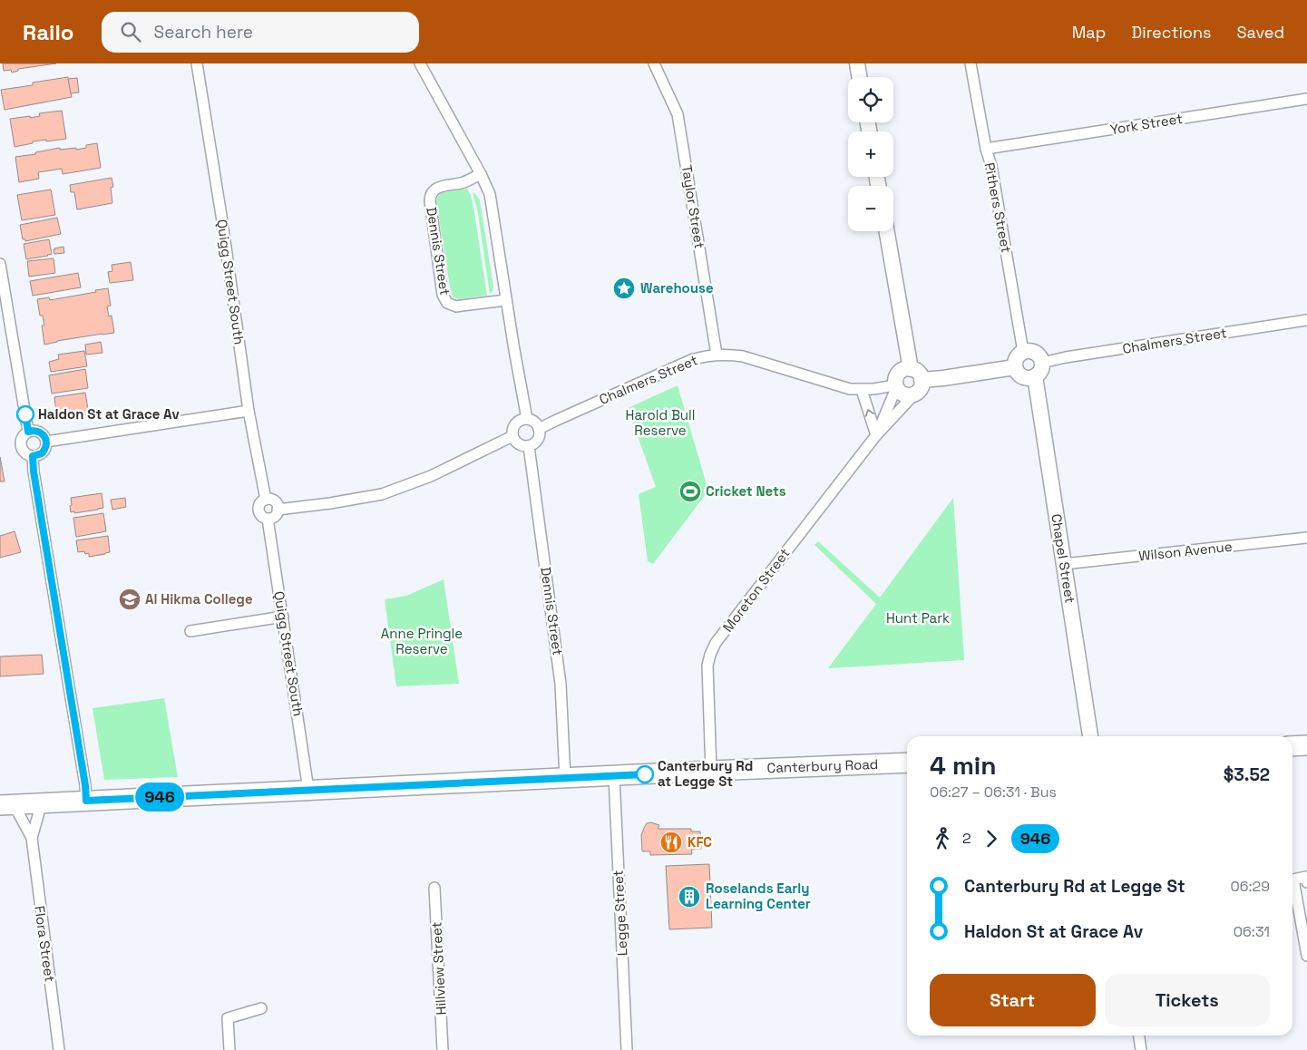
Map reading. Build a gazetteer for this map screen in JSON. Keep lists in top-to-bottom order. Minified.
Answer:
{"streets":{"highway":["Canterbury Road"],"street":["York Street","Taylor Street","Pithers Street","Dennis Street","Quigg Street South","Chalmers Street","Wilson Avenue","Chapel Street","Moreton Street","Legge Street","Flora Street","Hillview Street"]},"crossings":[["York Street","Pithers Street"],["Taylor Street","Chalmers Street"],["Pithers Street","Chalmers Street"],["Pithers Street","Chapel Street"],["Dennis Street","Chalmers Street"],["Dennis Street","Canterbury Road"],["Quigg Street South","Canterbury Road"],["Chalmers Street","Chapel Street"],["Chalmers Street","Moreton Street"],["Wilson Avenue","Chapel Street"],["Moreton Street","Canterbury Road"],["Canterbury Road","Legge Street"],["Canterbury Road","Flora Street"]],"parks":["Harold Bull Reserve","Hunt Park","Anne Pringle Reserve"],"places":{"place":["Warehouse"],"other":["Haldon St at Grace Av","Canterbury Rd at Legge St"],"sports":["Cricket Nets"],"school or university":["Al Hikma College"],"restaurant":["KFC"],"building":["Roselands Early Learning Center"]},"lines":["bus line 946"],"page":{"header":"Railo","search":"Search here","nav":["Map","Directions","Saved"],"on_map":"946","map_buttons":["+","−"],"heading":["4 min","06:27 – 06:31 · Bus","$3.52"],"legs":["2","946"],"list":[{"name":"Canterbury Rd at Legge St","value":"06:29"},{"name":"Haldon St at Grace Av","value":"06:31"}],"buttons":["Start","Tickets"]}}
